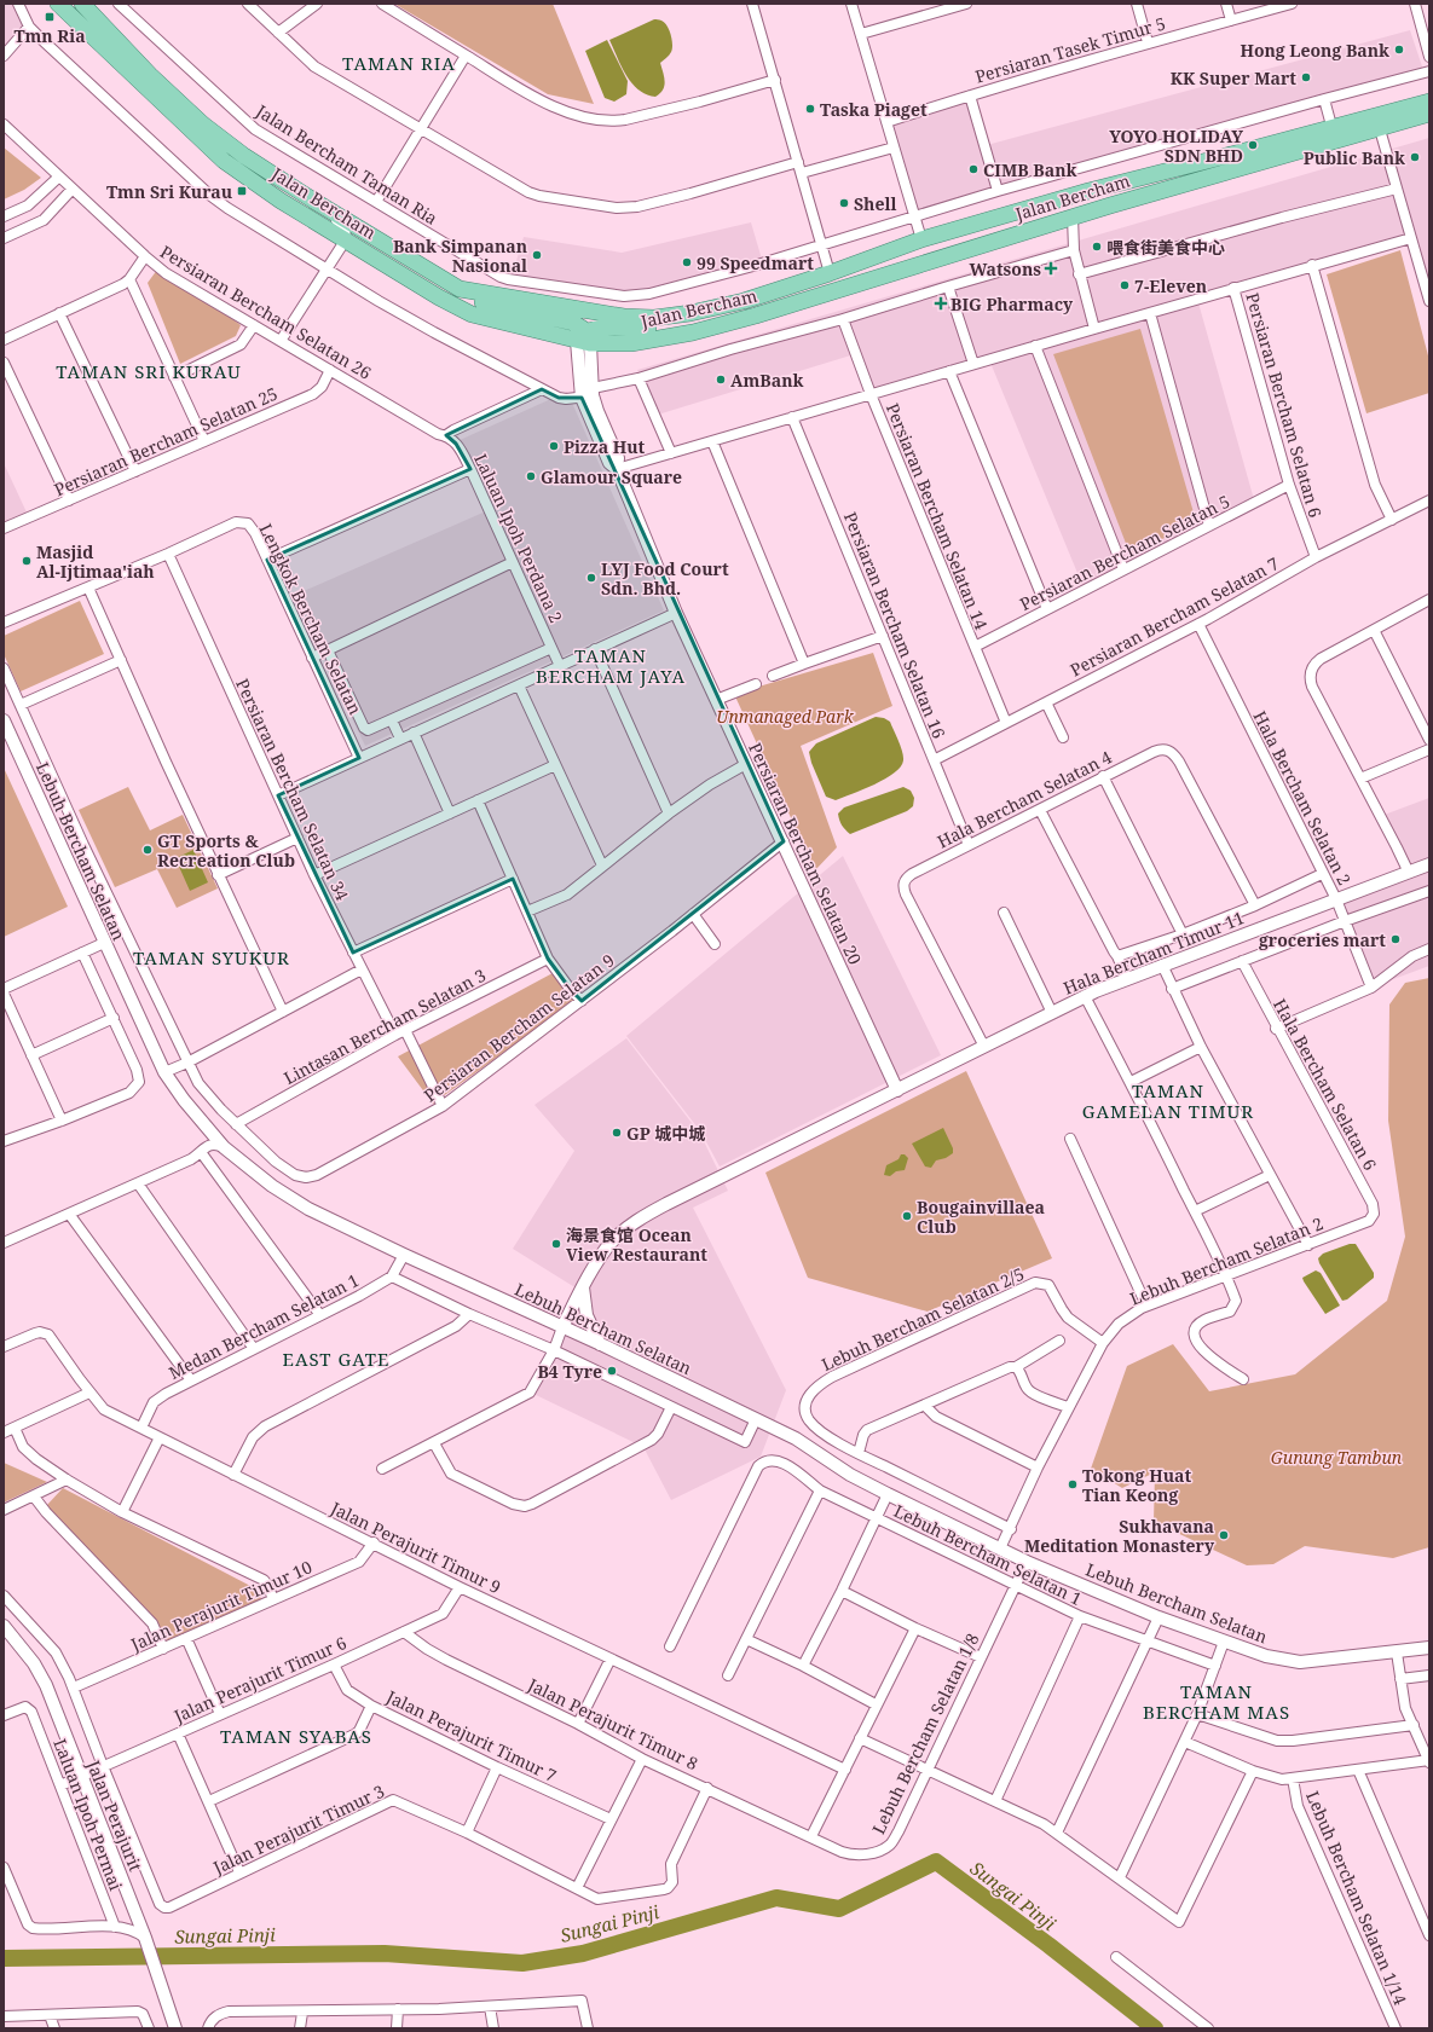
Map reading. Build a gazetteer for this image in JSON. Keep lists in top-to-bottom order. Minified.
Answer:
{"streets":{"main road":["Jalan Bercham"],"street":["Persiaran Tasek Timur 5","Jalan Bercham Taman Ria","Persiaran Bercham Selatan 26","Persiaran Bercham Selatan 6","Persiaran Bercham Selatan 25","Persiaran Bercham Selatan 14","Laluan Ipoh Perdana 2","Persiaran Bercham Selatan 5","Persiaran Bercham Selatan 7","Lengkok Bercham Selatan","Persiaran Bercham Selatan 16","Persiaran Bercham Selatan 34","Hala Bercham Selatan 2","Hala Bercham Selatan 4","Lebuh Bercham Selatan","Persiaran Bercham Selatan 20","Hala Bercham Timur 11","Lintasan Bercham Selatan 3","Persiaran Bercham Selatan 9","Hala Bercham Selatan 6","Lebuh Bercham Selatan 2","Lebuh Bercham Selatan 2/5","Medan Bercham Selatan 1","Jalan Perajurit Timur 9","Lebuh Bercham Selatan 1","Jalan Perajurit Timur 10","Jalan Perajurit Timur 6","Jalan Perajurit Timur 8","Lebuh Bercham Selatan 1/8","Jalan Perajurit Timur 7","Laluan Ipoh Permai","Jalan Perajurit","Jalan Perajurit Timur 3","Lebuh Bercham Selatan 1/14"]},"crossings":[["Jalan Bercham","Persiaran Bercham Selatan 20"],["Persiaran Bercham Selatan 26","Persiaran Bercham Selatan 25"],["Persiaran Bercham Selatan 26","Laluan Ipoh Perdana 2"],["Persiaran Bercham Selatan 6","Persiaran Bercham Selatan 5"],["Persiaran Bercham Selatan 6","Persiaran Bercham Selatan 7"],["Persiaran Bercham Selatan 14","Persiaran Bercham Selatan 5"],["Persiaran Bercham Selatan 14","Persiaran Bercham Selatan 7"],["Persiaran Bercham Selatan 7","Persiaran Bercham Selatan 16"],["Persiaran Bercham Selatan 7","Hala Bercham Selatan 2"],["Lengkok Bercham Selatan","Persiaran Bercham Selatan 34"],["Persiaran Bercham Selatan 16","Hala Bercham Selatan 4"],["Persiaran Bercham Selatan 34","Lintasan Bercham Selatan 3"],["Hala Bercham Selatan 2","Hala Bercham Timur 11"],["Hala Bercham Selatan 4","Hala Bercham Timur 11"],["Lebuh Bercham Selatan","Hala Bercham Timur 11"],["Lebuh Bercham Selatan","Lebuh Bercham Selatan 2"],["Lebuh Bercham Selatan","Lebuh Bercham Selatan 1/8"],["Persiaran Bercham Selatan 20","Hala Bercham Timur 11"],["Persiaran Bercham Selatan 20","Persiaran Bercham Selatan 9"],["Lintasan Bercham Selatan 3","Persiaran Bercham Selatan 9"],["Hala Bercham Selatan 6","Lebuh Bercham Selatan 2"],["Lebuh Bercham Selatan 2","Lebuh Bercham Selatan 2/5"],["Medan Bercham Selatan 1","Jalan Perajurit Timur 9"],["Jalan Perajurit Timur 9","Jalan Perajurit Timur 10"],["Jalan Perajurit Timur 9","Jalan Perajurit Timur 6"],["Lebuh Bercham Selatan 1","Lebuh Bercham Selatan 1/8"],["Jalan Perajurit Timur 6","Jalan Perajurit Timur 8"],["Jalan Perajurit Timur 6","Jalan Perajurit Timur 7"],["Jalan Perajurit Timur 6","Laluan Ipoh Permai"],["Jalan Perajurit Timur 6","Jalan Perajurit"],["Jalan Perajurit Timur 6","Jalan Perajurit Timur 3"],["Jalan Perajurit Timur 8","Lebuh Bercham Selatan 1/8"],["Jalan Perajurit Timur 8","Jalan Perajurit Timur 3"]],"districts":["TAMAN RIA","TAMAN SRI KURAU","TAMAN BERCHAM JAYA","TAMAN SYUKUR","TAMAN GAMELAN TIMUR","EAST GATE","TAMAN BERCHAM MAS","TAMAN SYABAS"],"water":["Sungai Pinji"],"parks":["Unmanaged Park","Gunung Tambun"],"places":{"transit":["Tmn Ria","Tmn Sri Kurau"],"other":["Hong Leong Bank","KK Super Mart","Taska Piaget","YOYO HOLIDAY SDN BHD","Public Bank","CIMB Bank","Shell","喂食街美食中心","Bank Simpanan Nasional","99 Speedmart","7-Eleven","AmBank","Pizza Hut","Glamour Square","Masjid Al-Ijtimaa'iah","LYJ Food Court Sdn. Bhd.","GT Sports & Recreation Club","groceries mart","GP 城中城","Bougainvillaea Club","海景食馆 Ocean View Restaurant","B4 Tyre","Tokong Huat Tian Keong","Sukhavana Meditation Monastery"],"health":["Watsons","BIG Pharmacy"]}}
